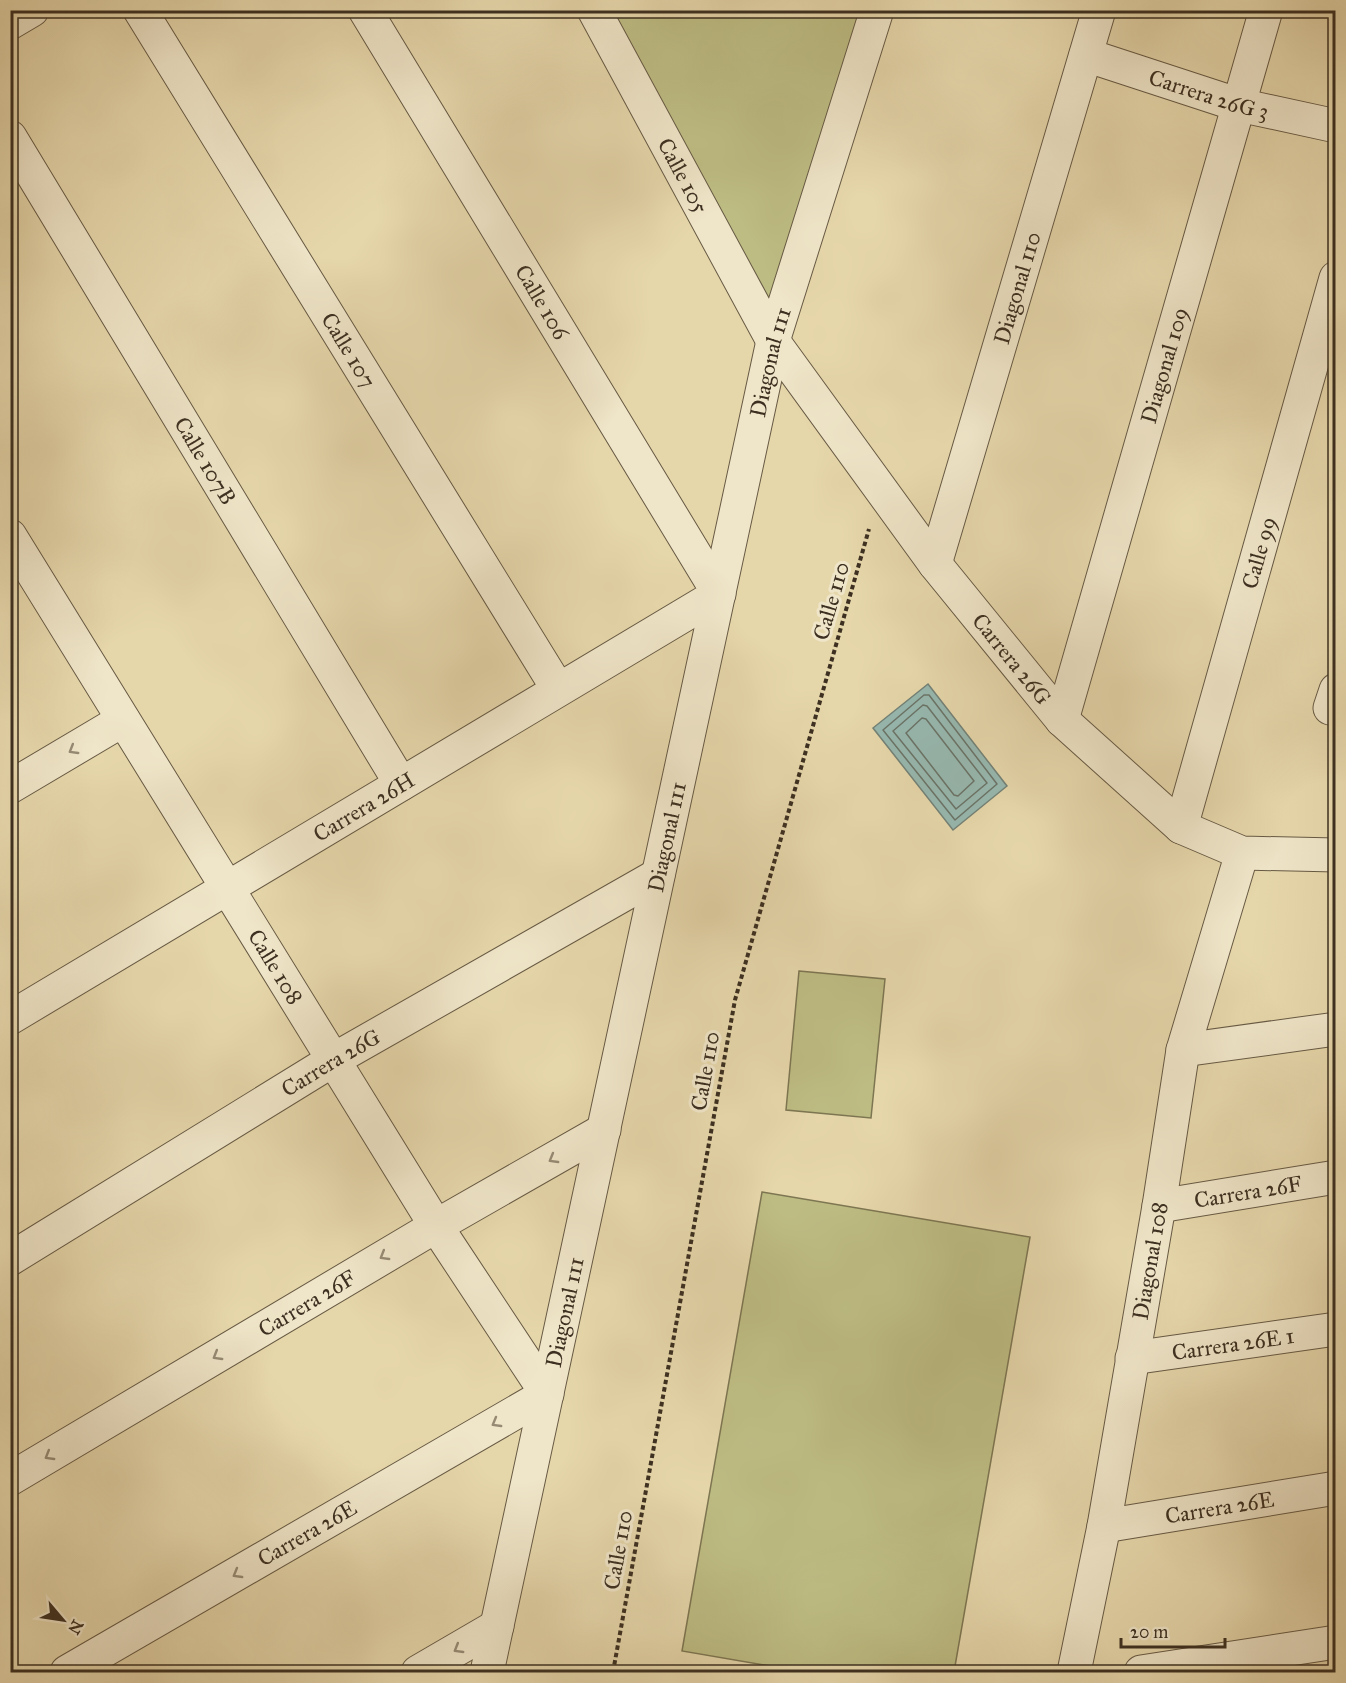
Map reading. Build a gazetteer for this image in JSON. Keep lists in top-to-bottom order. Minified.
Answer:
{"streets":{"street":["Carrera 26G 3","Calle 105","Diagonal 110","Calle 106","Calle 107","Diagonal 111","Diagonal 109","Calle 107B","Calle 99","Carrera 26G","Carrera 26H","Calle 108","Carrera 26F","Diagonal 108","Carrera 26E 1","Carrera 26E"],"path":["Calle 110"]},"crossings":[["Carrera 26G 3","Diagonal 110"],["Carrera 26G 3","Diagonal 109"],["Calle 105","Diagonal 111"],["Calle 105","Carrera 26G"],["Diagonal 110","Carrera 26G"],["Calle 106","Diagonal 111"],["Calle 106","Carrera 26H"],["Calle 107","Carrera 26H"],["Diagonal 111","Carrera 26G"],["Diagonal 111","Carrera 26H"],["Diagonal 111","Calle 108"],["Diagonal 111","Carrera 26F"],["Diagonal 111","Carrera 26E"],["Diagonal 109","Carrera 26G"],["Calle 107B","Carrera 26H"],["Calle 99","Carrera 26G"],["Calle 110","Carrera 26G"],["Carrera 26G","Calle 108"],["Carrera 26G","Diagonal 108"],["Carrera 26H","Calle 108"],["Calle 108","Carrera 26F"],["Calle 108","Carrera 26E"],["Carrera 26F","Diagonal 108"],["Diagonal 108","Carrera 26E 1"],["Diagonal 108","Carrera 26E"]],"one_way":["Carrera 26F","Carrera 26E"],"scale_bar":"20 m","north":"bottom right"}
